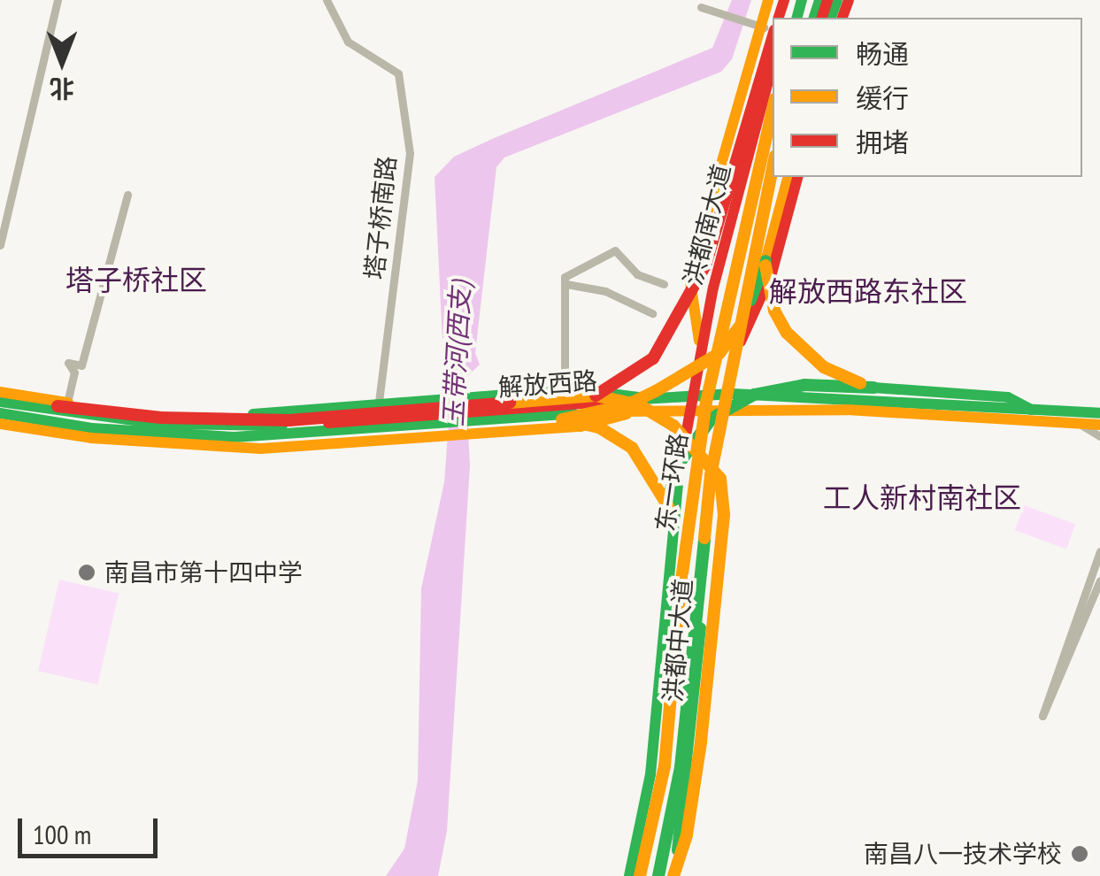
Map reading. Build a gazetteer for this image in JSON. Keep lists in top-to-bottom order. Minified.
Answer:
{"streets":{"main road":["洪都南大道","解放西路","东一环路","洪都中大道"],"street":["塔子桥南路"]},"crossings":[["塔子桥南路","解放西路"],["洪都南大道","解放西路"],["洪都南大道","洪都中大道"],["解放西路","洪都中大道"]],"districts":["塔子桥社区","解放西路东社区","工人新村南社区"],"water":["玉带河(西支)"],"places":["南昌市第十四中学","南昌八一技术学校"],"legend":["畅通","缓行","拥堵"],"scale_bar":"100 m","north":"bottom"}
